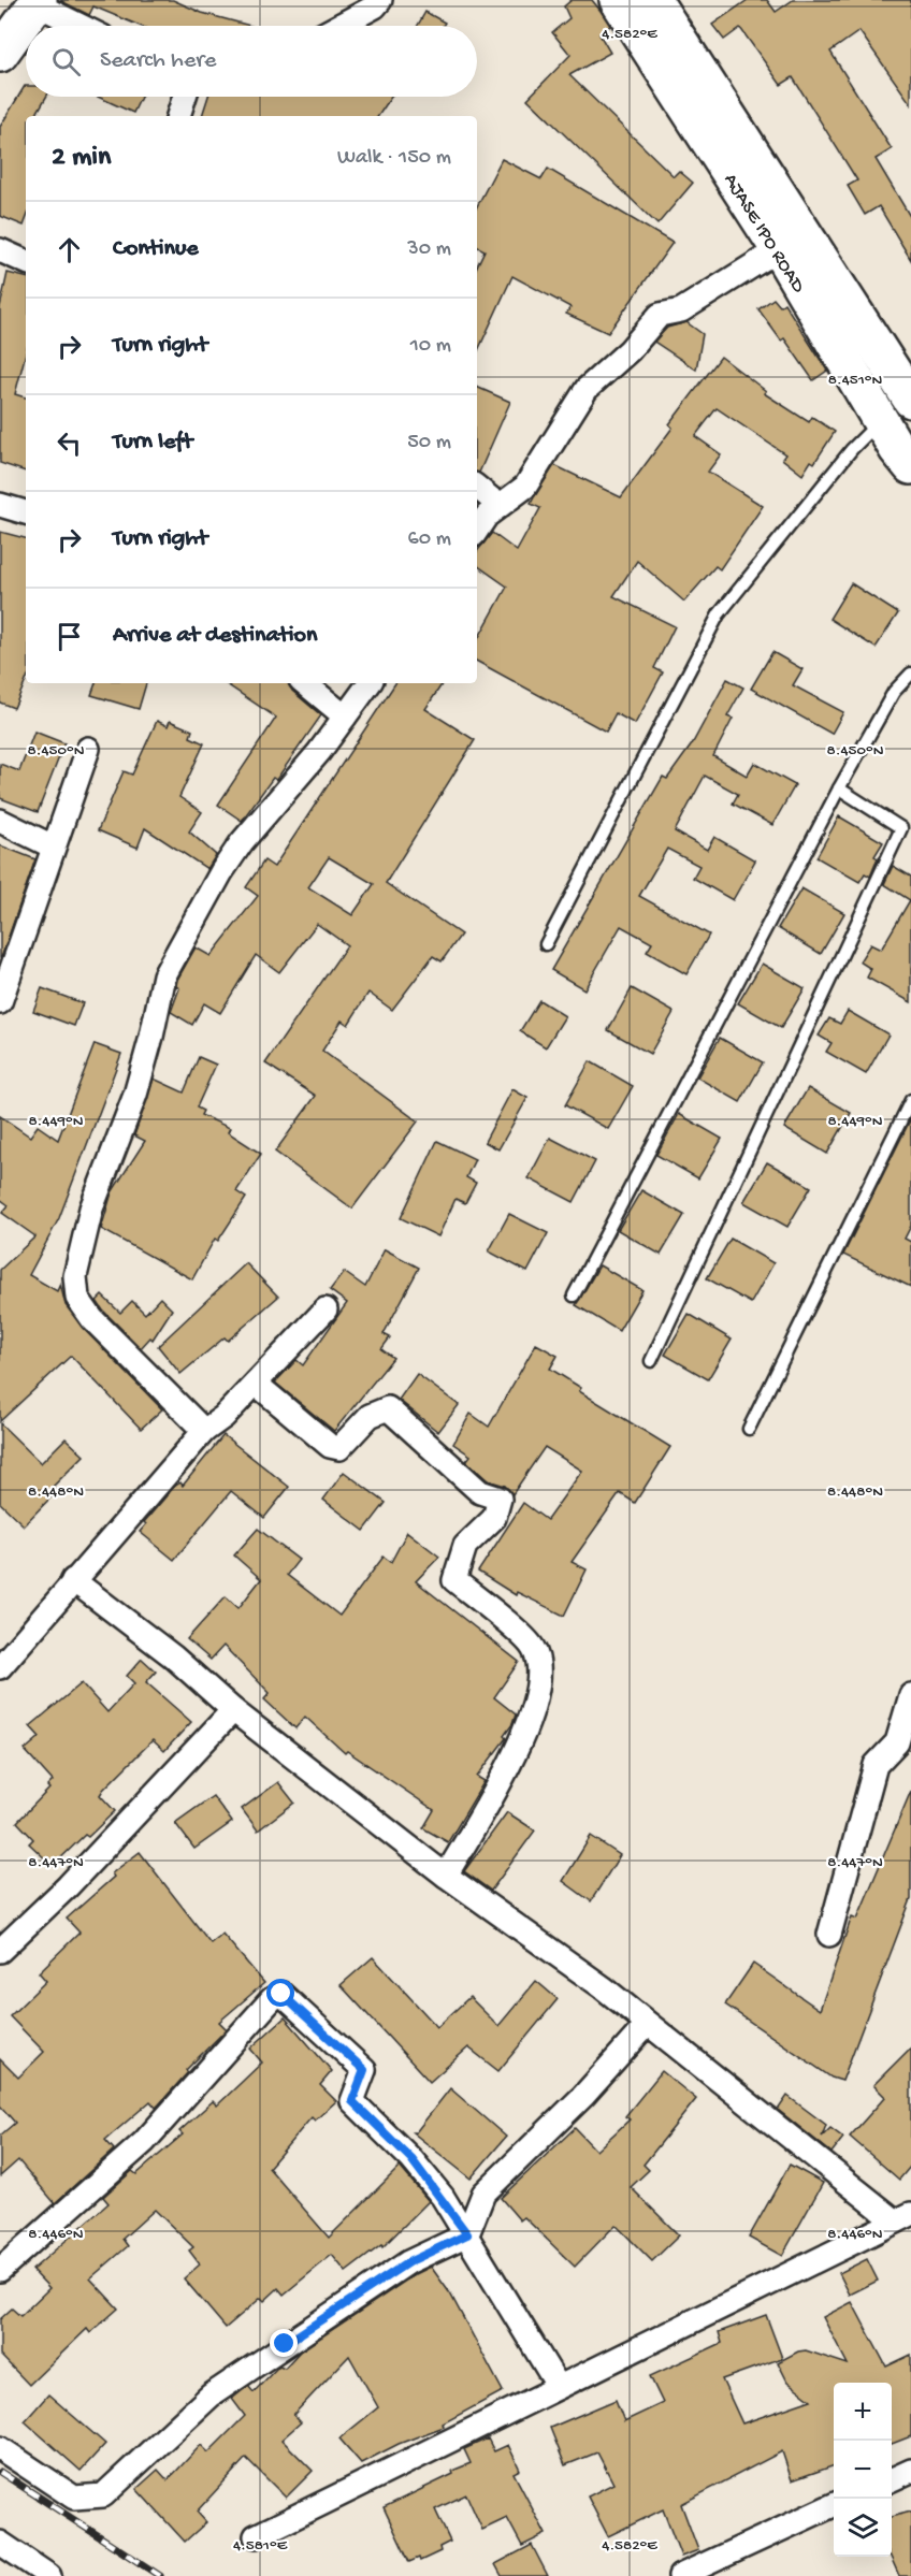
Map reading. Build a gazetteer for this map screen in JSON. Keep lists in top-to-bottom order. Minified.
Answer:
{"streets":{"main road":["AJASE IPO ROAD"]},"page":{"search":"Search here","heading":["2 min","Walk · 150 m"],"list":[["Continue","30 m"],["Turn right","10 m"],["Turn left","50 m"],["Turn right","60 m"],"Arrive at destination"],"map_buttons":["+","−"]},"coordinates":["4.582°E","8.451°N","8.450°N","8.449°N","8.448°N","8.447°N","8.446°N","4.581°E"]}
